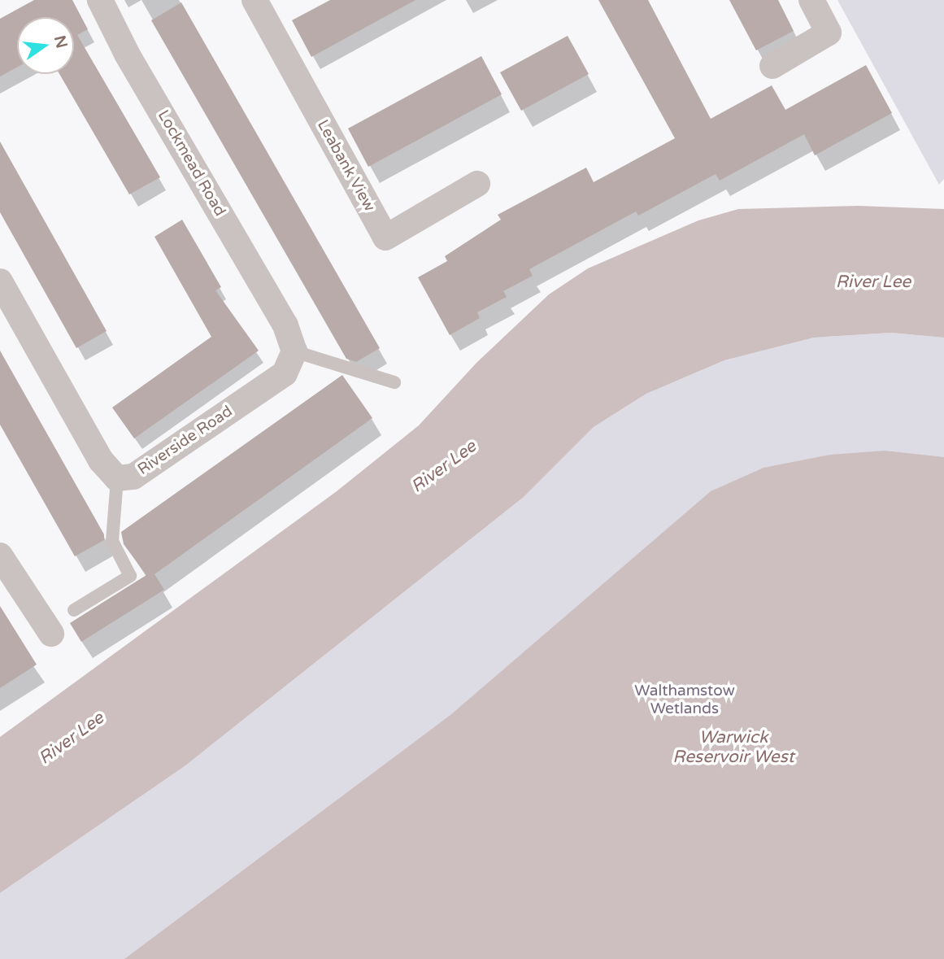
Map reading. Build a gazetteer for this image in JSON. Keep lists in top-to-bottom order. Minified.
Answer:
{"streets":{"street":["Lockmead Road","Leabank View","Riverside Road"]},"crossings":[["Lockmead Road","Riverside Road"]],"water":["River Lee","Warwick Reservoir West"],"parks":["Walthamstow Wetlands"],"north":"right"}
